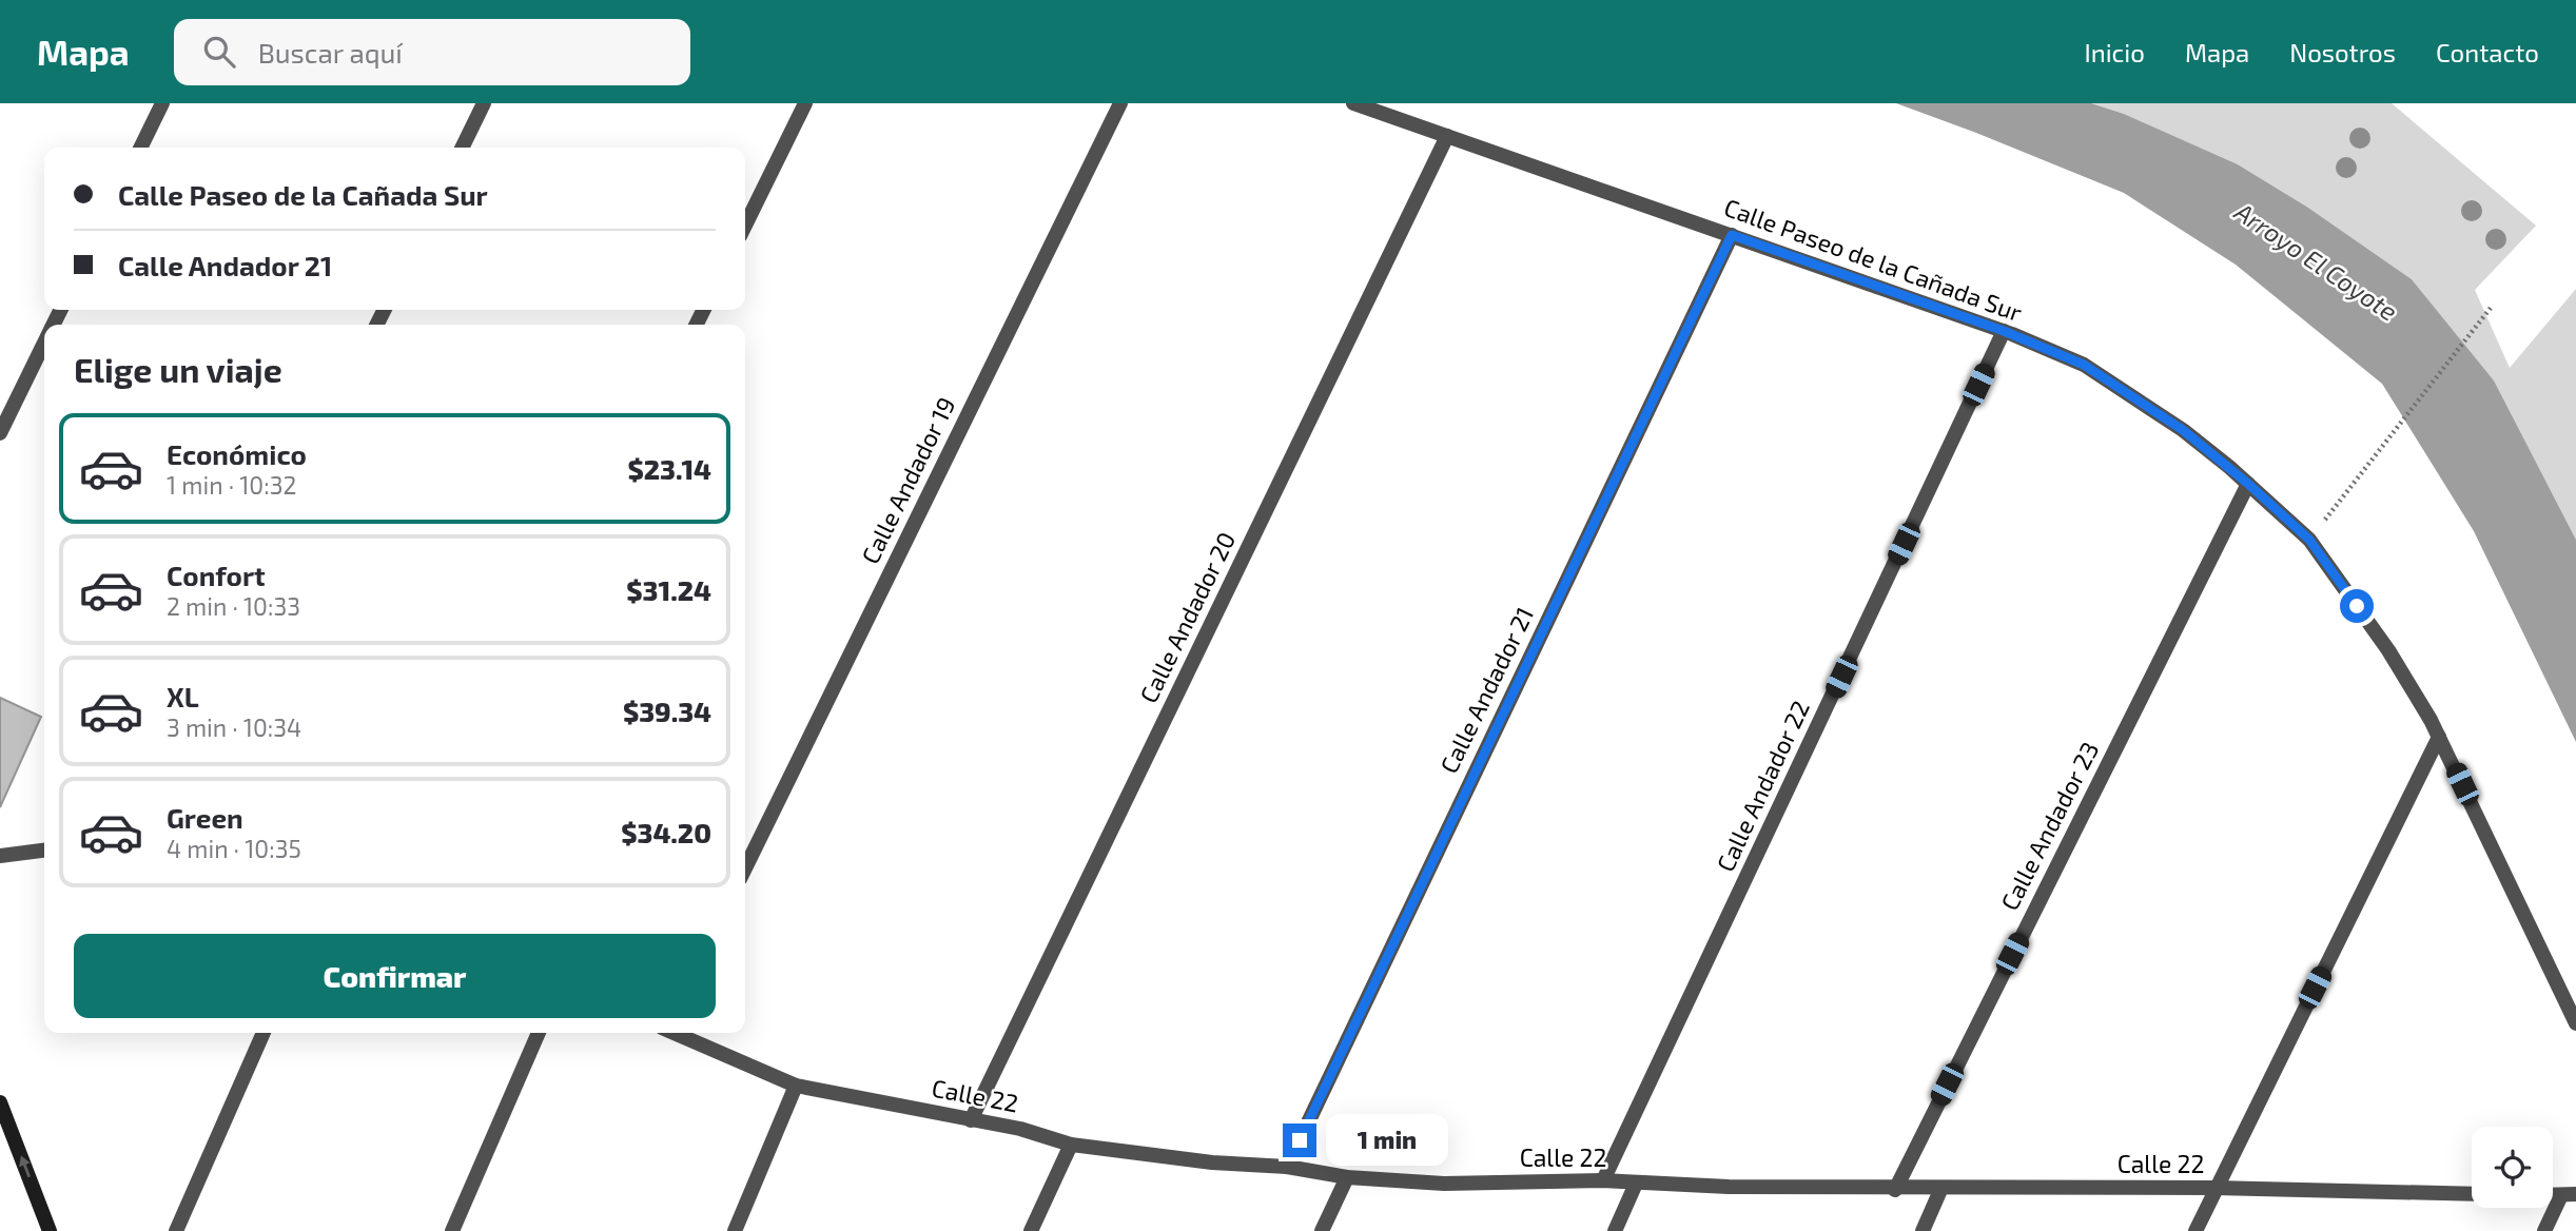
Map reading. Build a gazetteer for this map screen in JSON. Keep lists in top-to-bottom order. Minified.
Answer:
{"streets":{"street":["Calle Paseo de la Cañada Sur","Calle Andador 19","Calle Andador 20","Calle Andador 21","Calle Andador 22","Calle Andador 23","Calle 22"]},"crossings":[["Calle Paseo de la Cañada Sur","Calle Andador 20"],["Calle Paseo de la Cañada Sur","Calle Andador 21"],["Calle Paseo de la Cañada Sur","Calle Andador 22"],["Calle Paseo de la Cañada Sur","Calle Andador 23"],["Calle Andador 20","Calle 22"],["Calle Andador 21","Calle 22"],["Calle Andador 22","Calle 22"],["Calle Andador 23","Calle 22"]],"water":["Arroyo El Coyote"],"page":{"header":"Mapa","search":"Buscar aquí","nav":["Inicio","Mapa","Nosotros","Contacto"],"banner":["Calle Paseo de la Cañada Sur","Calle Andador 21"],"heading":"Elige un viaje","list":[{"name":"Económico","note":"1 min · 10:32","value":"$23.14"},{"name":"Confort","note":"2 min · 10:33","value":"$31.24"},{"name":"XL","note":"3 min · 10:34","value":"$39.34"},{"name":"Green","note":"4 min · 10:35","value":"$34.20"}],"buttons":"Confirmar","bubble":"1 min"}}
